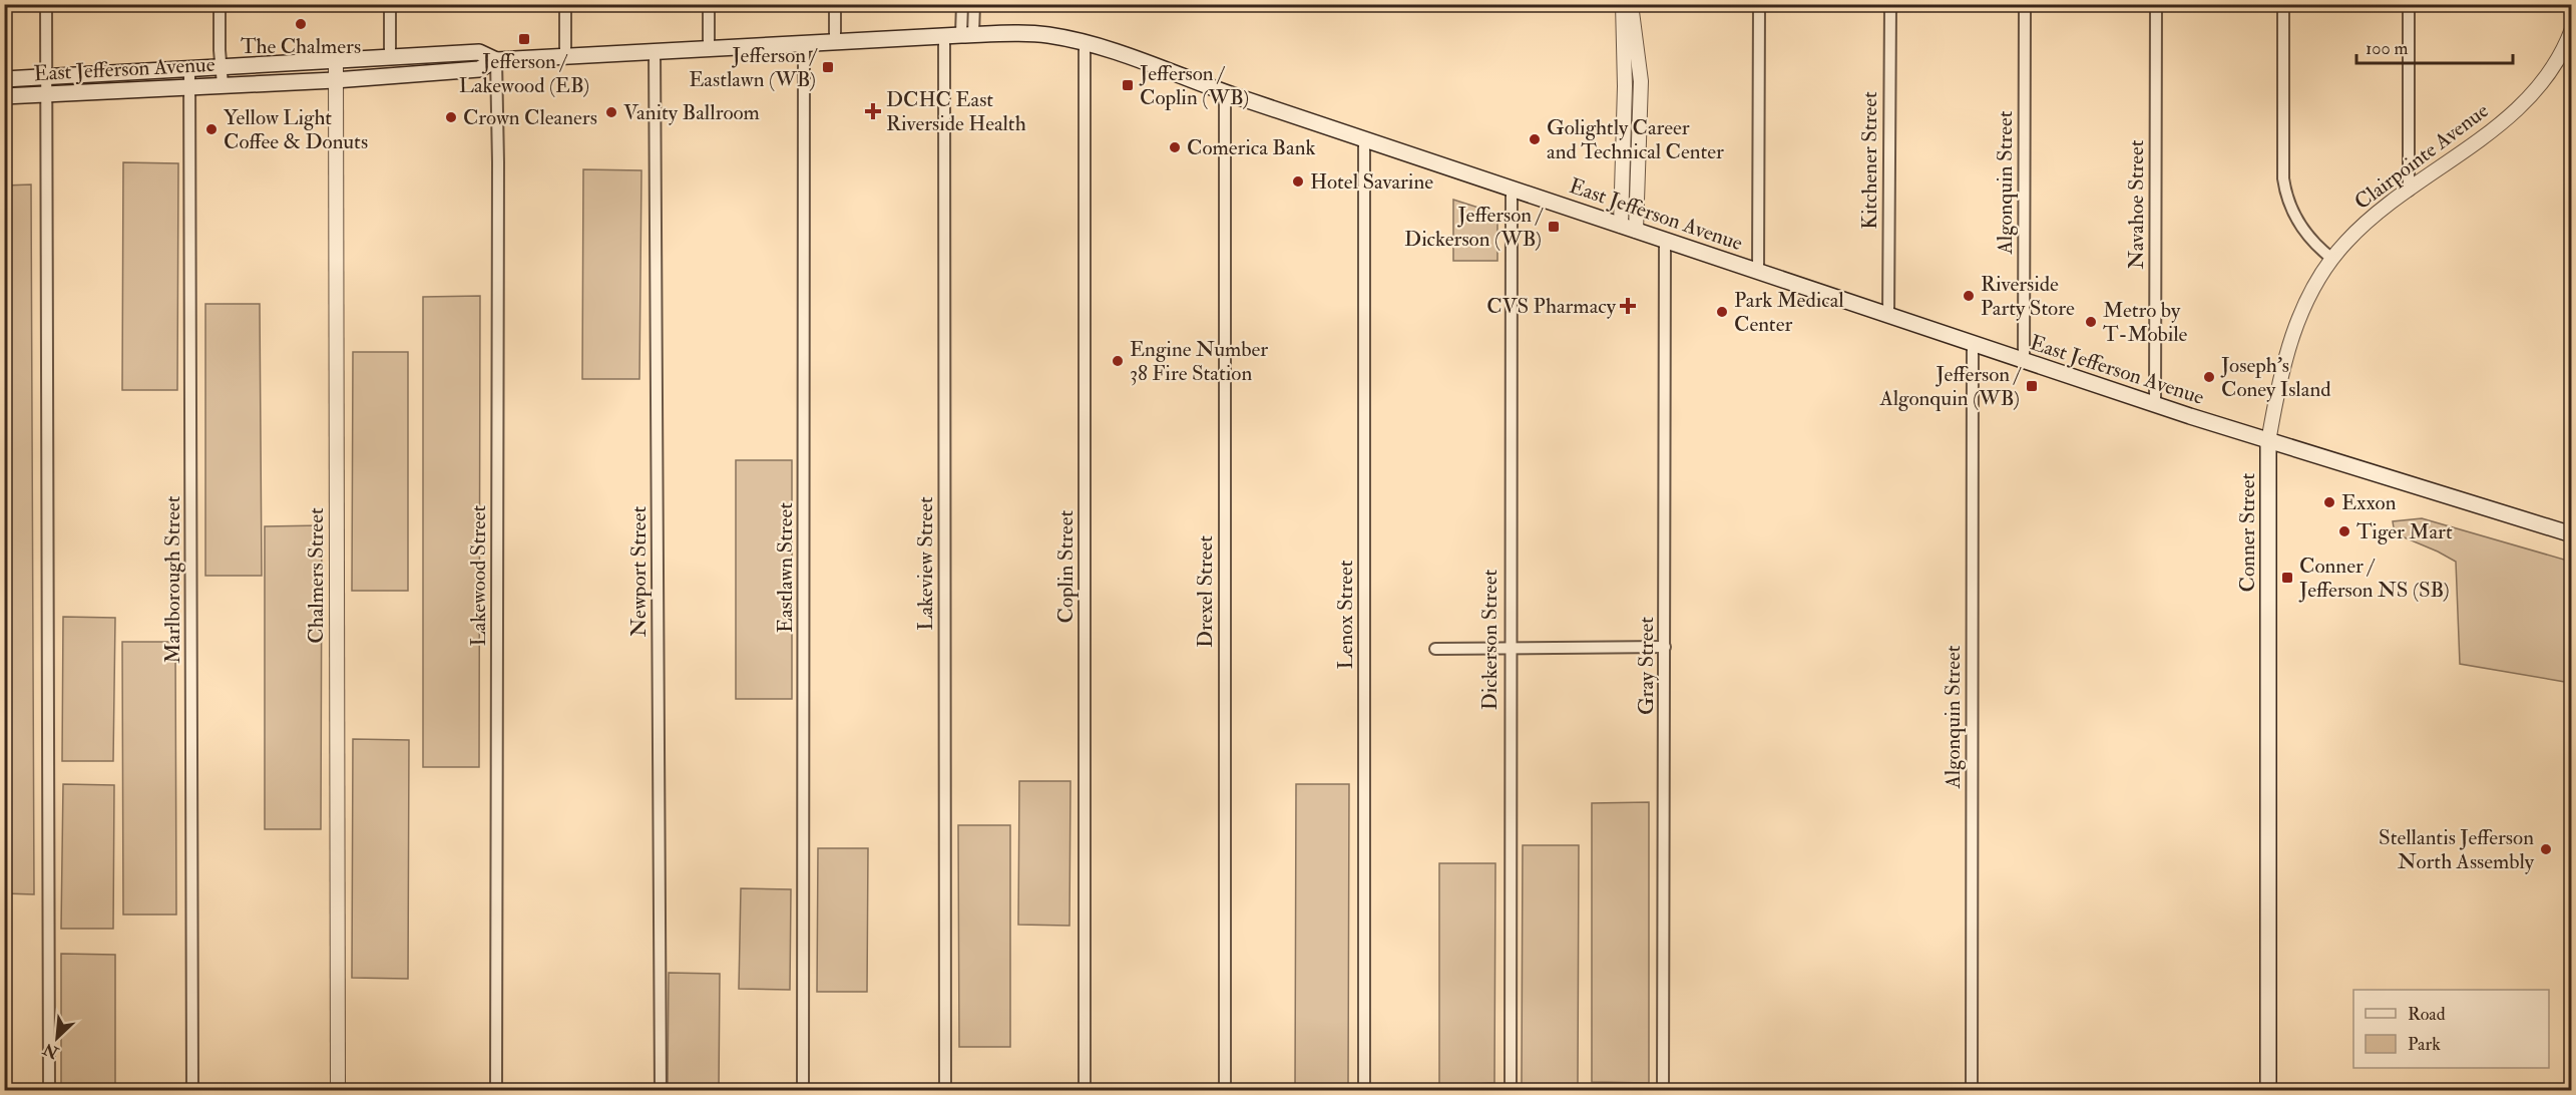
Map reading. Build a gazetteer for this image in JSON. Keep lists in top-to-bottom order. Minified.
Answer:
{"streets":{"main road":["East Jefferson Avenue","Conner Street"],"street":["Clairpointe Avenue","Kitchener Street","Algonquin Street","Navahoe Street","Lakeview Street","Coplin Street","Eastlawn Street","Newport Street","Chalmers Street","Lakewood Street","Marlborough Street","Drexel Street","Lenox Street","Dickerson Street","Gray Street"]},"crossings":[["East Jefferson Avenue","Kitchener Street"],["East Jefferson Avenue","Algonquin Street"],["East Jefferson Avenue","Navahoe Street"],["East Jefferson Avenue","Conner Street"],["East Jefferson Avenue","Lakeview Street"],["East Jefferson Avenue","Coplin Street"],["East Jefferson Avenue","Eastlawn Street"],["East Jefferson Avenue","Newport Street"],["East Jefferson Avenue","Chalmers Street"],["East Jefferson Avenue","Lakewood Street"],["East Jefferson Avenue","Marlborough Street"],["East Jefferson Avenue","Drexel Street"],["East Jefferson Avenue","Lenox Street"],["East Jefferson Avenue","Dickerson Street"],["East Jefferson Avenue","Gray Street"],["Clairpointe Avenue","Conner Street"]],"places":{"other":["The Chalmers","Vanity Ballroom","Crown Cleaners","Yellow Light Coffee & Donuts","Golightly Career and Technical Center","Comerica Bank","Hotel Savarine","Riverside Party Store","Park Medical Center","Metro by T-Mobile","Engine Number 38 Fire Station","Joseph's Coney Island","Exxon","Tiger Mart","Stellantis Jefferson North Assembly"],"transit":["Jefferson / Lakewood (EB)","Jefferson / Eastlawn (WB)","Jefferson / Coplin (WB)","Jefferson / Dickerson (WB)","Jefferson / Algonquin (WB)","Conner / Jefferson NS (SB)"],"health":["DCHC East Riverside Health","CVS Pharmacy"]},"legend":["Road","Park"],"scale_bar":"100 m","north":"bottom left"}
